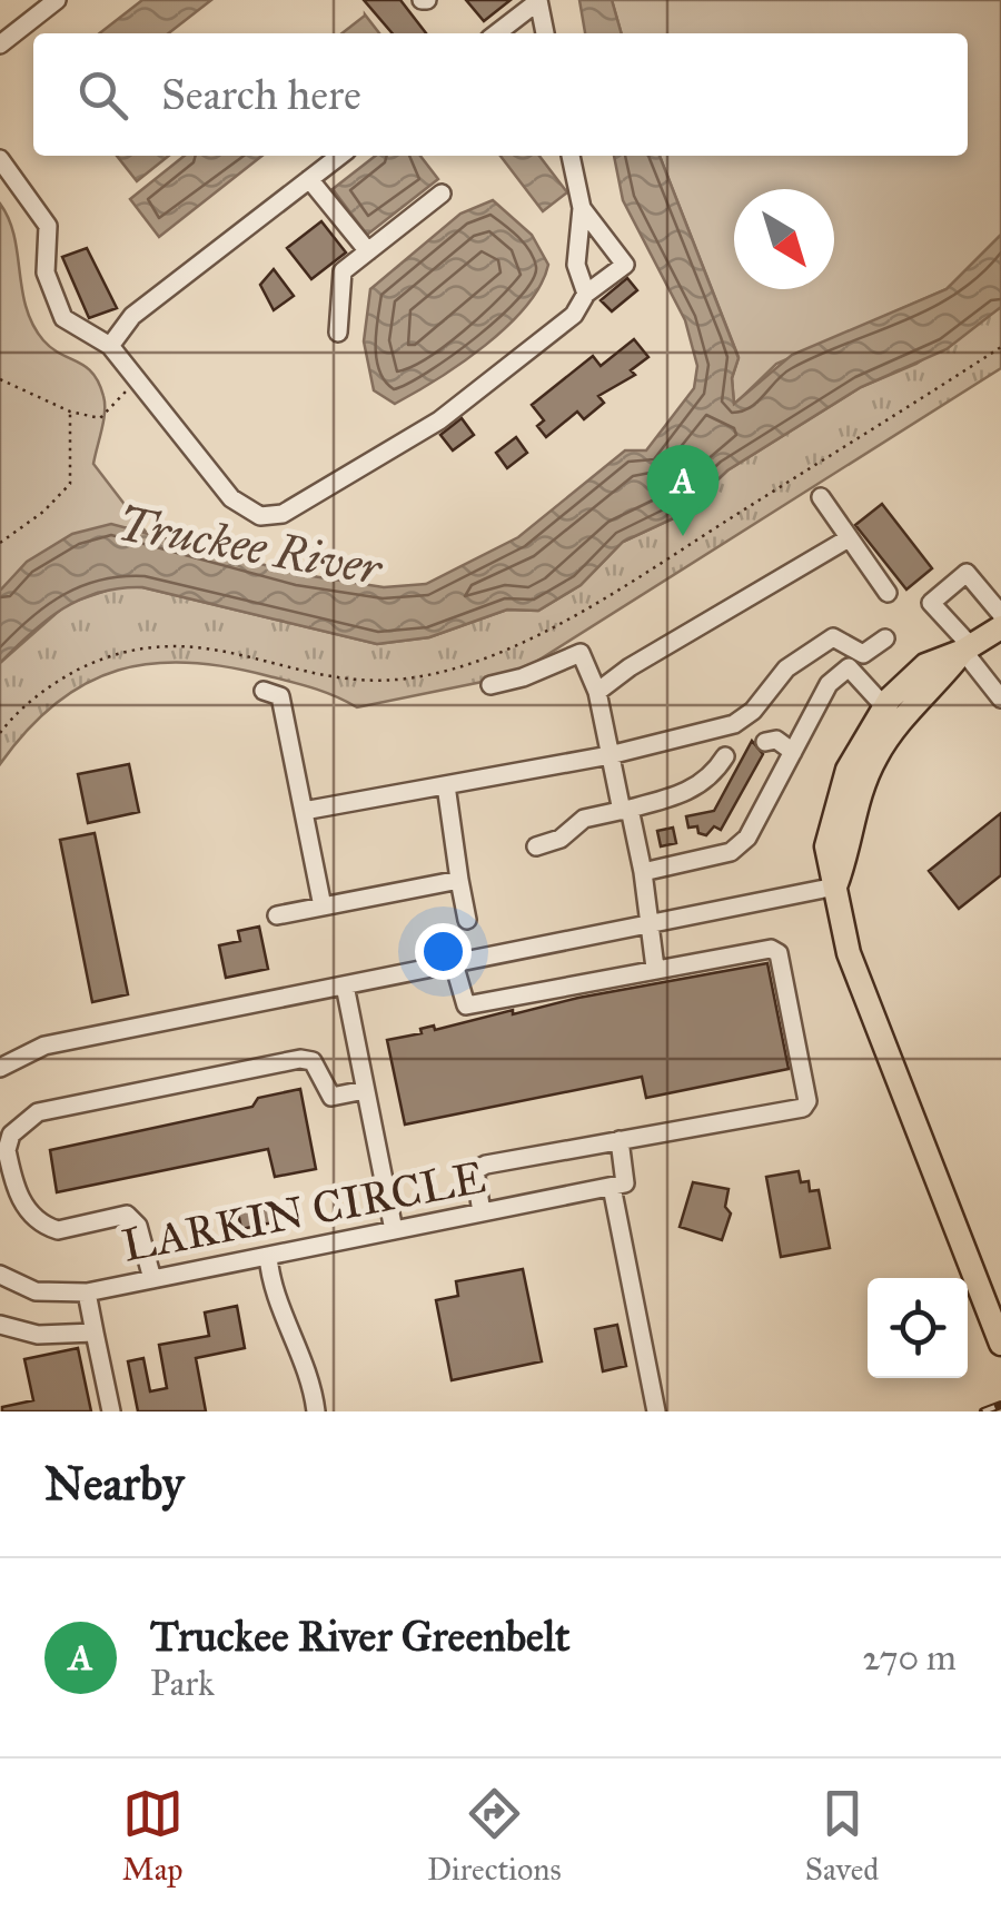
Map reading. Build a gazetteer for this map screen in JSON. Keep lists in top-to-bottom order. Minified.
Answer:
{"streets":{"street":["LARKIN CIRCLE"]},"water":["Truckee River"],"north":"bottom right","page":{"search":"Search here","pins":"A","heading":"Nearby","list":[{"mark":"A","name":"Truckee River Greenbelt","note":"Park","value":"270 m"}],"nav":["Map","Directions","Saved"]}}
